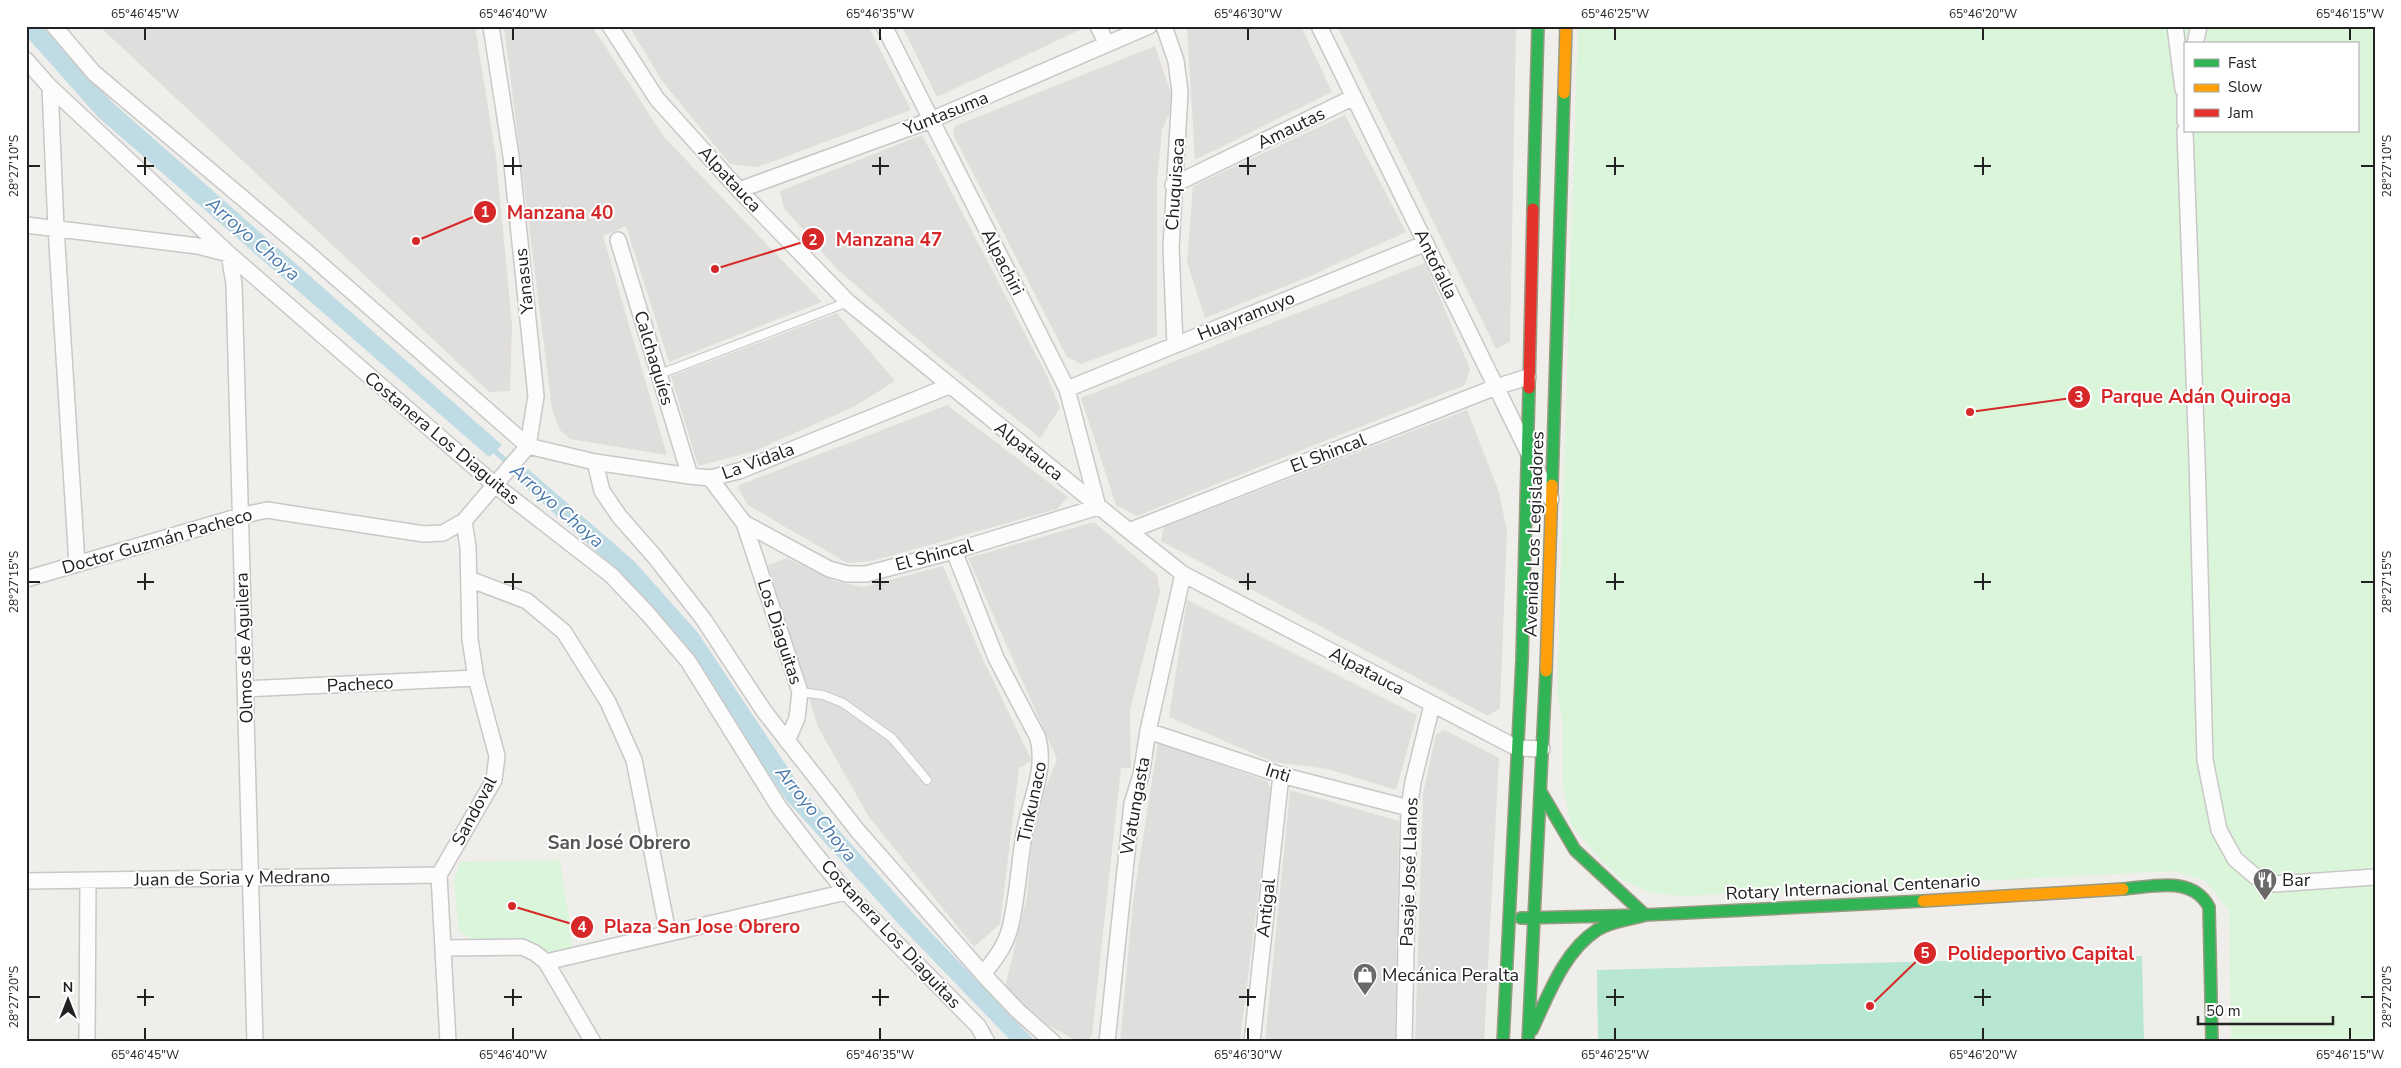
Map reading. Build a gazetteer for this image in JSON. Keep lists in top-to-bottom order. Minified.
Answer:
{"streets":{"main road":["Avenida Los Legisladores","Rotary Internacional Centenario"],"street":["Yuntasuma","Amautas","Alpatauca","Chuquisaca","Alpachiri","Antofalla","Yanasus","Huayramuyo","Calchaquíes","Costanera Los Diaguitas","El Shincal","La Vidala","Doctor Guzmán Pacheco","Los Diaguitas","Olmos de Aguilera","Pacheco","Inti","Tinkunaco","Watungasta","Sandoval","Pasaje José Llanos","Juan de Soria y Medrano","Antigal"]},"crossings":[["Yuntasuma","Alpatauca"],["Yuntasuma","Alpachiri"],["Amautas","Chuquisaca"],["Amautas","Antofalla"],["Alpatauca","Alpachiri"],["Alpatauca","El Shincal"],["Alpatauca","La Vidala"],["Alpatauca","Avenida Los Legisladores"],["Alpatauca","Watungasta"],["Alpatauca","Pasaje José Llanos"],["Chuquisaca","Huayramuyo"],["Alpachiri","Huayramuyo"],["Alpachiri","El Shincal"],["Antofalla","Huayramuyo"],["Antofalla","El Shincal"],["Antofalla","Avenida Los Legisladores"],["Yanasus","La Vidala"],["Calchaquíes","La Vidala"],["Costanera Los Diaguitas","Olmos de Aguilera"],["El Shincal","La Vidala"],["El Shincal","Avenida Los Legisladores"],["El Shincal","Los Diaguitas"],["El Shincal","Tinkunaco"],["Avenida Los Legisladores","Rotary Internacional Centenario"],["Doctor Guzmán Pacheco","Olmos de Aguilera"],["Doctor Guzmán Pacheco","Sandoval"],["Olmos de Aguilera","Pacheco"],["Olmos de Aguilera","Juan de Soria y Medrano"],["Pacheco","Sandoval"],["Inti","Watungasta"],["Inti","Pasaje José Llanos"],["Inti","Antigal"],["Sandoval","Juan de Soria y Medrano"]],"districts":["San José Obrero"],"water":["Arroyo Choya"],"places":{"other":["Manzana 40","Manzana 47","Parque Adán Quiroga","Plaza San Jose Obrero","Polideportivo Capital"],"restaurant":["Bar"],"shop":["Mecánica Peralta"]},"legend":["Fast","Slow","Jam"],"scale_bar":"50 m","north":"top","coordinates":["65°46'45\"W","65°46'40\"W","65°46'35\"W","65°46'30\"W","65°46'25\"W","65°46'20\"W","65°46'15\"W","28°27'10\"S","28°27'15\"S","28°27'20\"S"]}
